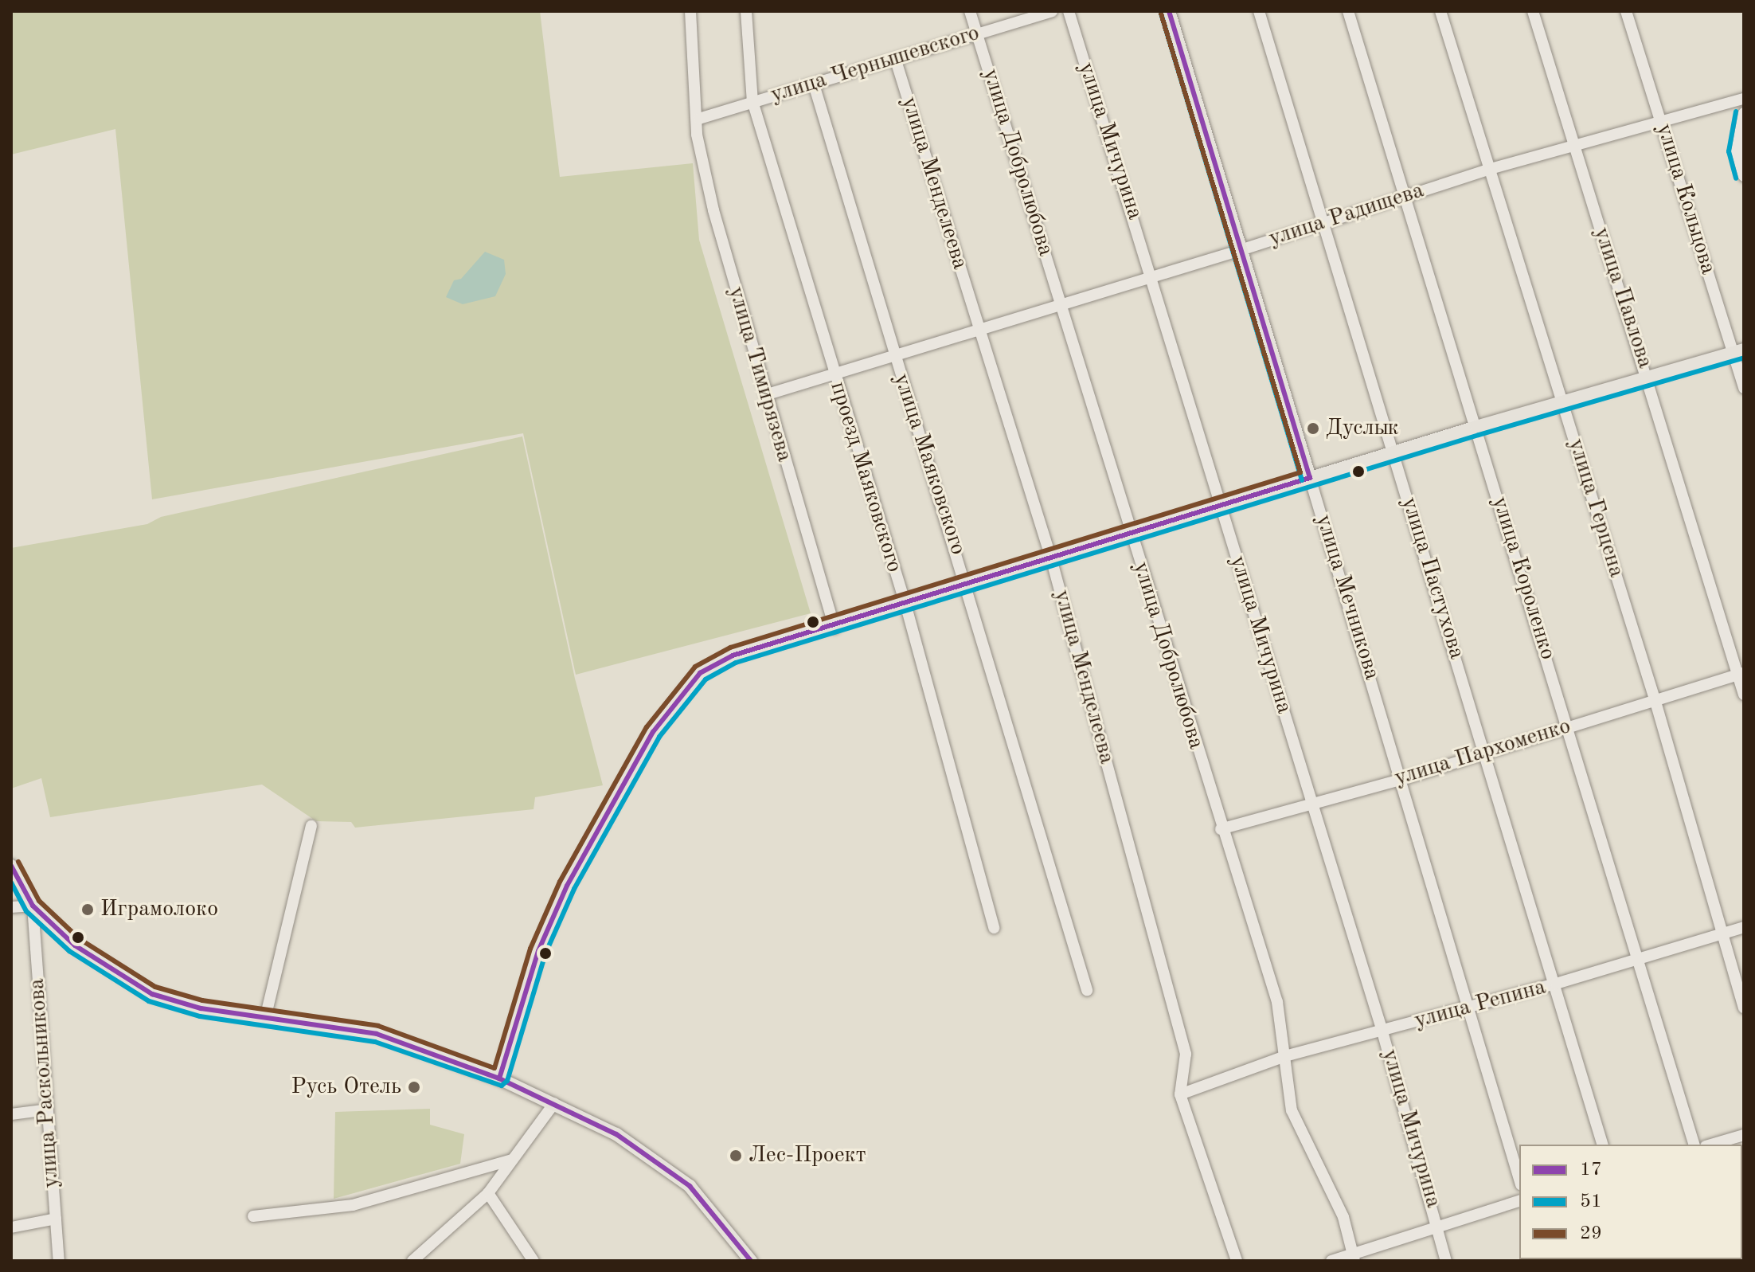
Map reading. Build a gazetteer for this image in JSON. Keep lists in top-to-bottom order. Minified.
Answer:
{"streets":{"main road":["улица Мечникова","улица Раскольникова"],"street":["улица Чернышевского","улица Мичурина","улица Добролюбова","улица Менделеева","улица Кольцова","улица Радищева","улица Павлова","улица Тимирязева","улица Маяковского","проезд Маяковского","улица Герцена","улица Пастухова","улица Короленко","улица Пархоменко","улица Репина"]},"crossings":[["улица Чернышевского","улица Добролюбова"],["улица Чернышевского","улица Менделеева"],["улица Чернышевского","улица Тимирязева"],["улица Чернышевского","улица Маяковского"],["улица Чернышевского","проезд Маяковского"],["улица Мичурина","улица Радищева"],["улица Мичурина","улица Пархоменко"],["улица Мичурина","улица Репина"],["улица Добролюбова","улица Радищева"],["улица Добролюбова","улица Пархоменко"],["улица Добролюбова","улица Репина"],["улица Менделеева","улица Радищева"],["улица Менделеева","улица Репина"],["улица Кольцова","улица Радищева"],["улица Радищева","улица Павлова"],["улица Радищева","улица Тимирязева"],["улица Радищева","улица Маяковского"],["улица Радищева","проезд Маяковского"],["улица Радищева","улица Герцена"],["улица Радищева","улица Пастухова"],["улица Радищева","улица Короленко"],["улица Радищева","улица Мечникова"],["улица Павлова","улица Пархоменко"],["улица Герцена","улица Пархоменко"],["улица Герцена","улица Репина"],["улица Пастухова","улица Пархоменко"],["улица Пастухова","улица Репина"],["улица Короленко","улица Пархоменко"],["улица Короленко","улица Репина"],["улица Мечникова","улица Пархоменко"],["улица Мечникова","улица Репина"]],"places":["Дуслык","Играмолоко","Русь Отель","Лес-Проект"],"lines":["transit line 17","transit line 51","transit line 29"],"legend":["17","51","29"]}
